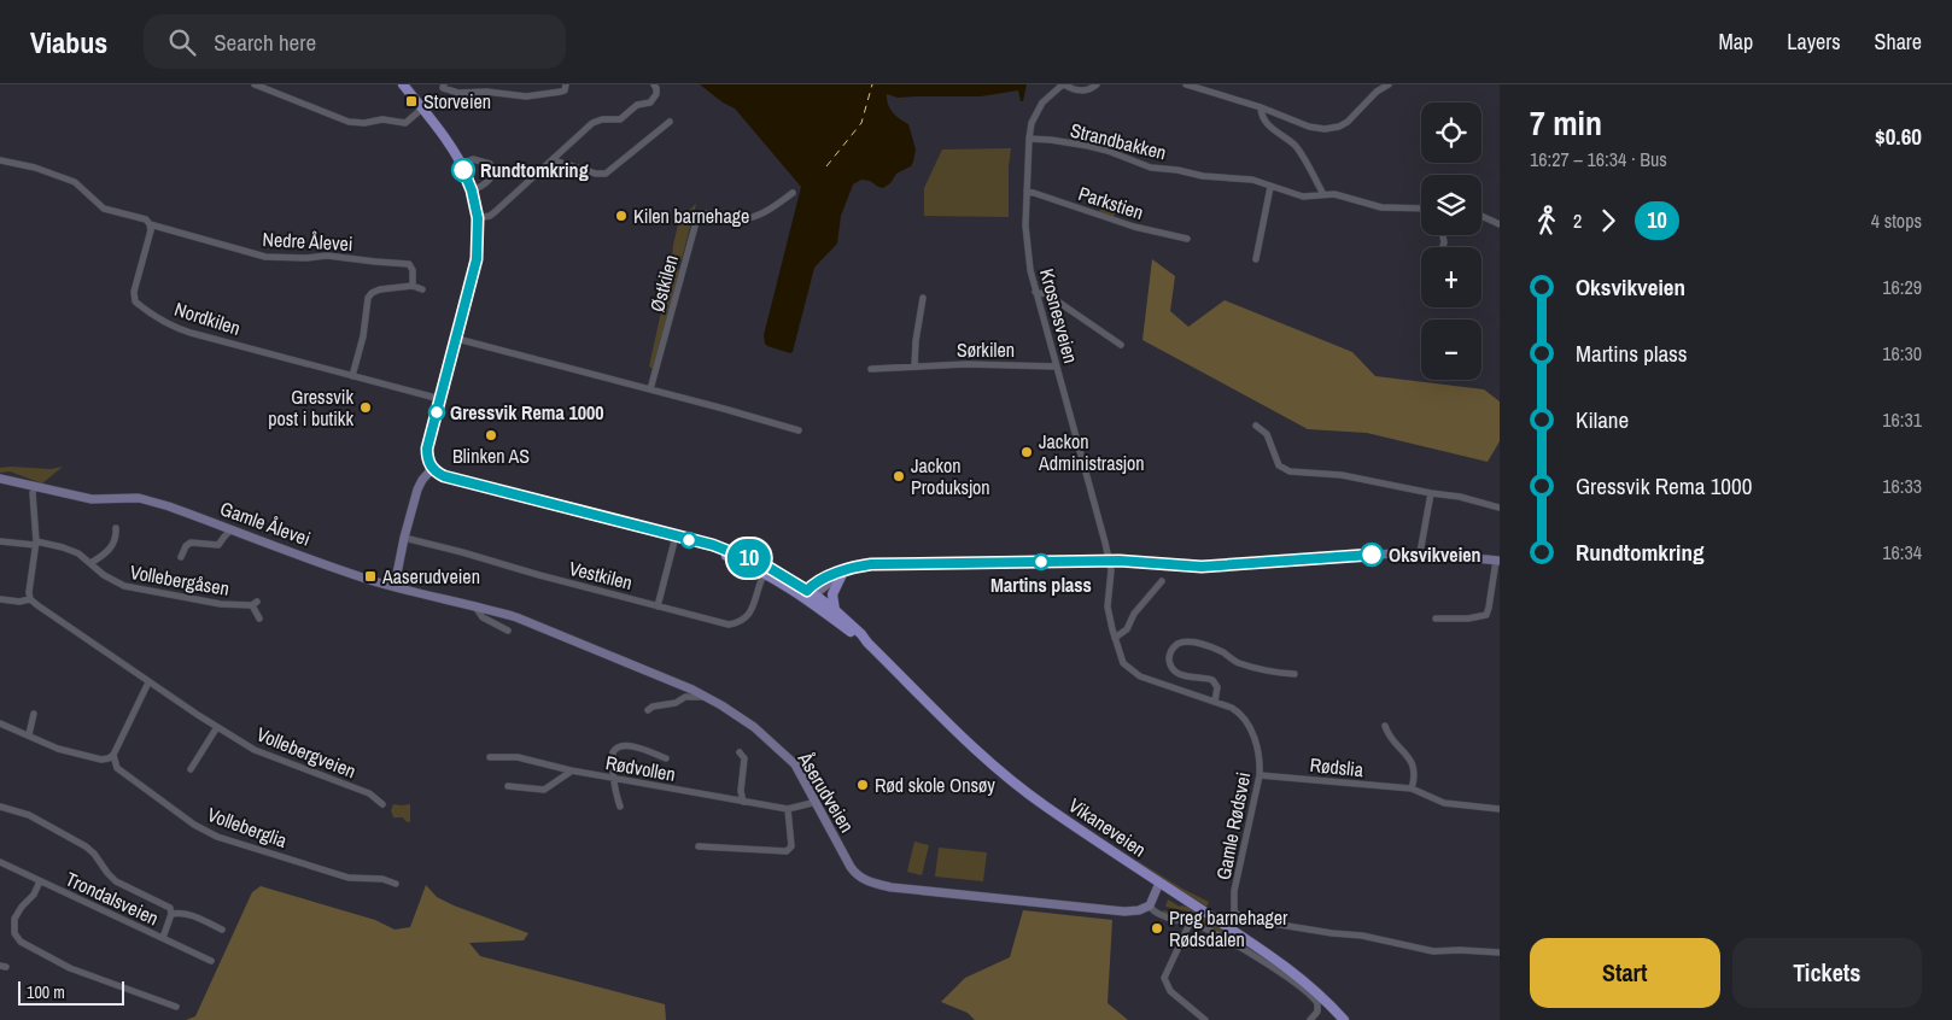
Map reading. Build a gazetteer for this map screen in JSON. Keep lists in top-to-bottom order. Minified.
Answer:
{"streets":{"main road":["Gamle Ålevei","Åserudveien","Vikaneveien"],"street":["Strandbakken","Parkstien","Nedre Ålevei","Østkilen","Krosnesveien","Nordkilen","Sørkilen","Vestkilen","Vollebergåsen","Vollebergveien","Rødslia","Rødvollen","Gamle Rødsvei","Volleberglia","Trondalsveien"]},"crossings":[["Strandbakken","Krosnesveien"],["Parkstien","Krosnesveien"],["Nedre Ålevei","Nordkilen"],["Krosnesveien","Sørkilen"],["Krosnesveien","Gamle Rødsvei"],["Gamle Ålevei","Åserudveien"],["Rødslia","Gamle Rødsvei"],["Rødvollen","Åserudveien"]],"places":{"transit":["Storveien","Aaserudveien"],"other":["Rundtomkring","Kilen barnehage","Gressvik post i butikk","Gressvik Rema 1000","Blinken AS","Jackon Administrasjon","Jackon Produksjon","Oksvikveien","Martins plass","Rød skole Onsøy","Preg barnehager Rødsdalen"]},"lines":["bus line 10"],"scale_bar":"100 m","page":{"header":"Viabus","search":"Search here","nav":["Map","Layers","Share"],"on_map":"10","heading":["7 min","16:27 – 16:34 · Bus","$0.60"],"map_buttons":["+","−"],"legs":["2","10","4 stops"],"list":[{"name":"Oksvikveien","value":"16:29"},{"name":"Martins plass","value":"16:30"},{"name":"Kilane","value":"16:31"},{"name":"Gressvik Rema 1000","value":"16:33"},{"name":"Rundtomkring","value":"16:34"}],"buttons":["Start","Tickets"],"scale":"100 m"}}
